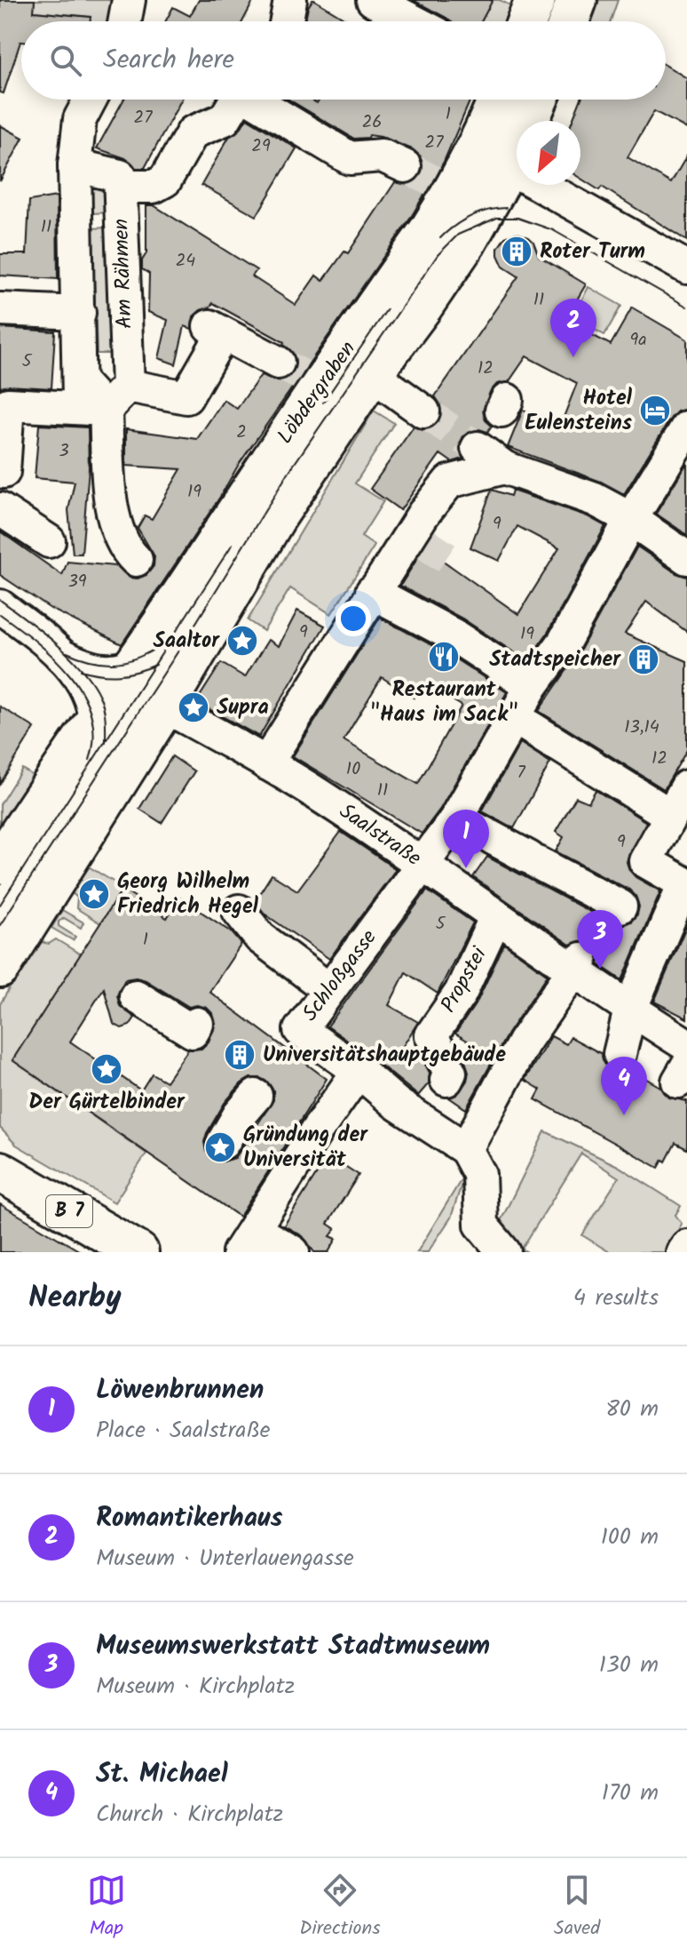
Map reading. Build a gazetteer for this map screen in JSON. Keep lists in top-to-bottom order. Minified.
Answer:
{"streets":{"main road":["Löbdergraben","B 7"],"street":["Am Rähmen","Saalstraße","Schloßgasse","Propstei"]},"crossings":[["Saalstraße","Schloßgasse"],["Saalstraße","Propstei"],["Schloßgasse","Propstei"]],"places":{"building":["Roter Turm","Stadtspeicher","Universitätshauptgebäude"],"hotel":["Hotel Eulensteins"],"place":["Saaltor","Supra","Georg Wilhelm Friedrich Hegel","Der Gürtelbinder","Gründung der Universität"],"restaurant":["Restaurant \"Haus im Sack\""]},"house_numbers":["1","27","26","27","29","11","24","11","9a","5","12","2","3","19","9","39","9","19","13,14","12","10","7","11","9","5","1"],"north":"bottom left","page":{"search":"Search here","pins":["2","1","3","4"],"heading":["Nearby","4 results"],"list":[{"mark":"1","name":"Löwenbrunnen","note":"Place · Saalstraße","value":"80 m"},{"mark":"2","name":"Romantikerhaus","note":"Museum · Unterlauengasse","value":"100 m"},{"mark":"3","name":"Museumswerkstatt Stadtmuseum","note":"Museum · Kirchplatz","value":"130 m"},{"mark":"4","name":"St. Michael","note":"Church · Kirchplatz","value":"170 m"}],"nav":["Map","Directions","Saved"]}}
